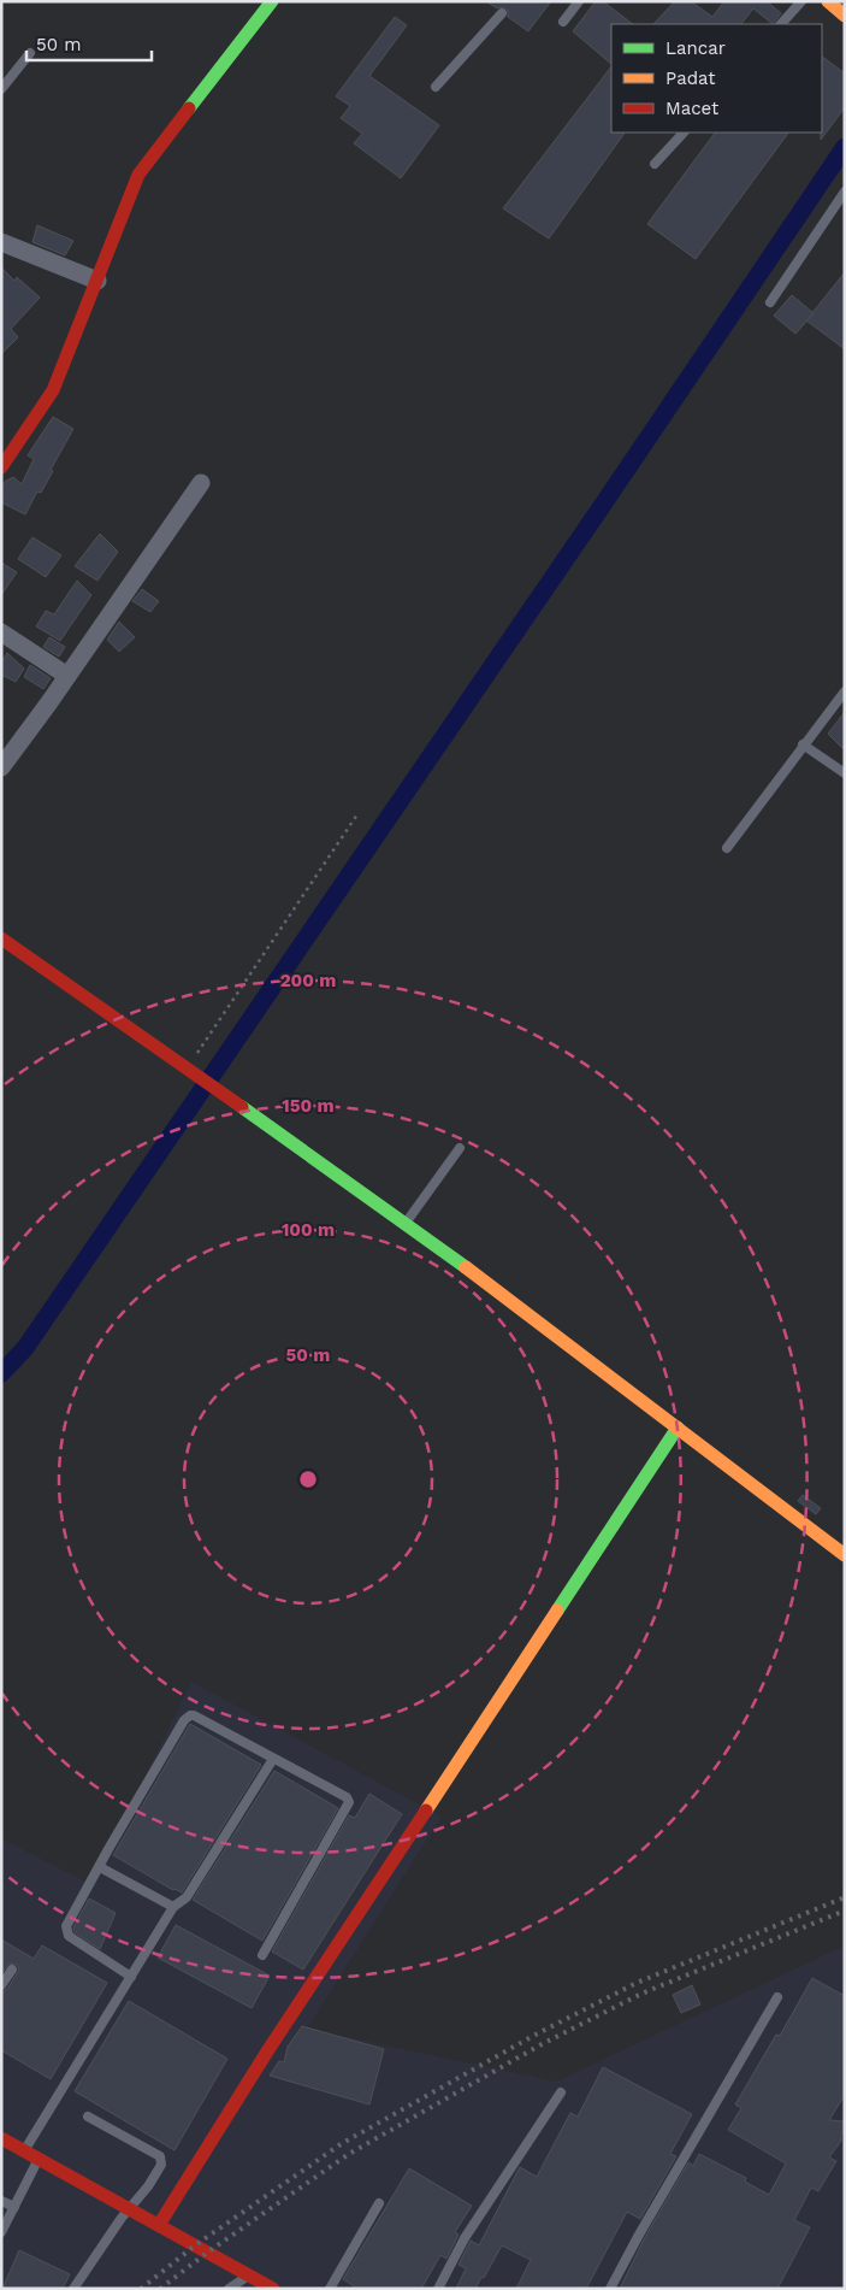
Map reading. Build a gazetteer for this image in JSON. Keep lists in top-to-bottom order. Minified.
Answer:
{"legend":["Lancar","Padat","Macet"],"scale_bar":"50 m","rings":["200 m","150 m","100 m","50 m"]}
